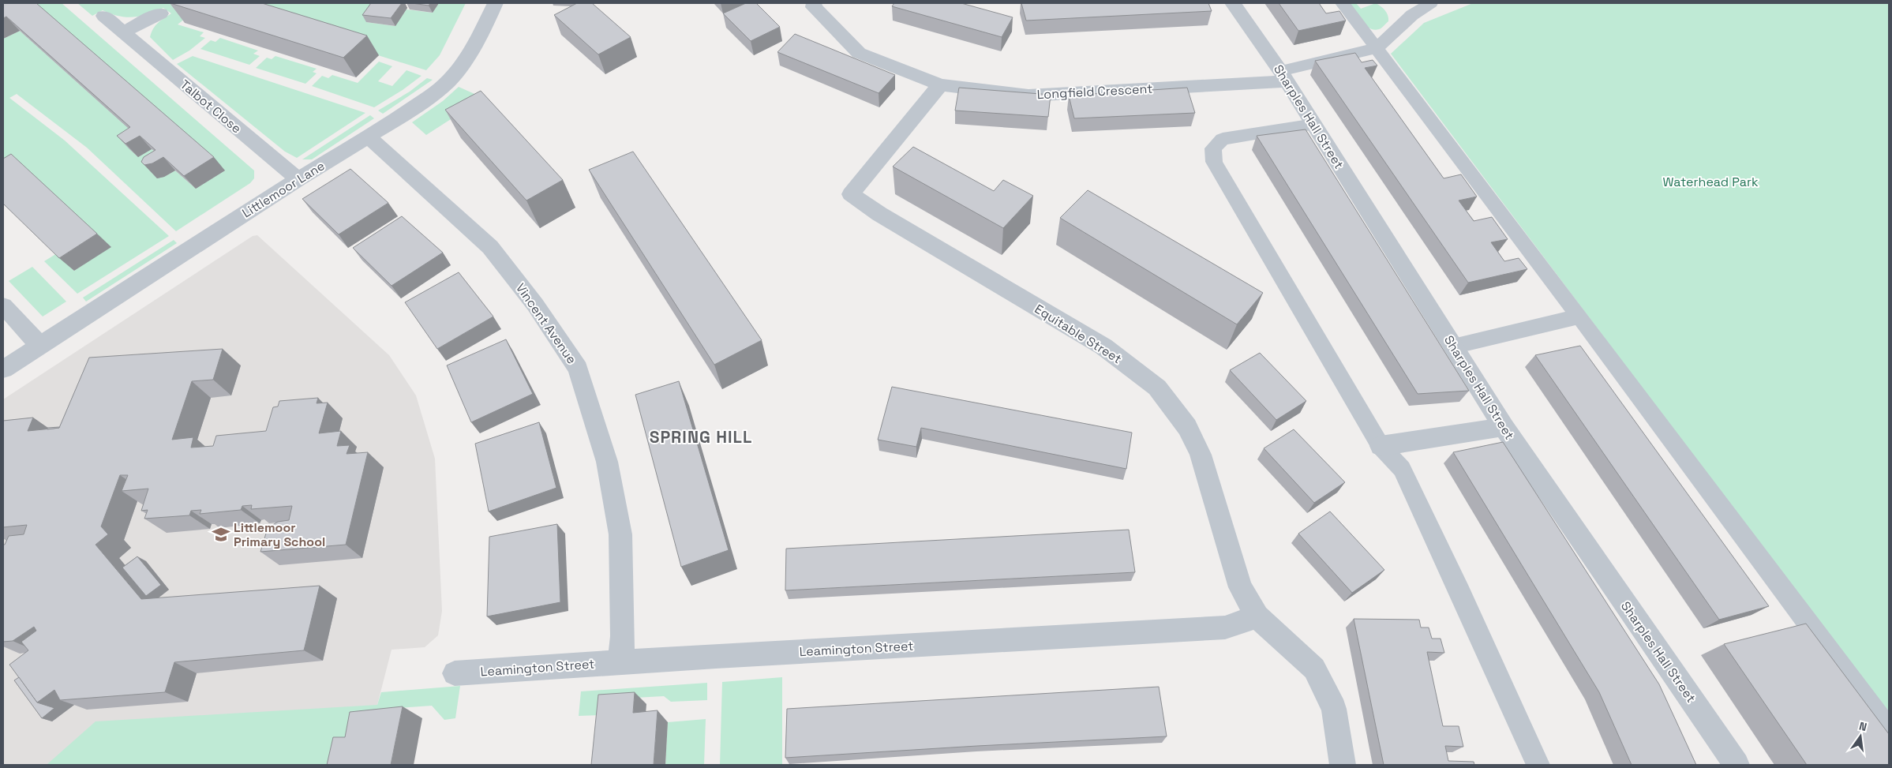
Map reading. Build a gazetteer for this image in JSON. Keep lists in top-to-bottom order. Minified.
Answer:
{"streets":{"street":["Longfield Crescent","Talbot Close","Sharples Hall Street","Littlemoor Lane","Vincent Avenue","Equitable Street","Leamington Street"]},"crossings":[["Longfield Crescent","Sharples Hall Street"],["Longfield Crescent","Equitable Street"],["Talbot Close","Littlemoor Lane"],["Littlemoor Lane","Vincent Avenue"],["Vincent Avenue","Leamington Street"],["Equitable Street","Leamington Street"]],"districts":["SPRING HILL"],"parks":["Waterhead Park"],"places":{"school or university":["Littlemoor Primary School"]},"north":"top"}
